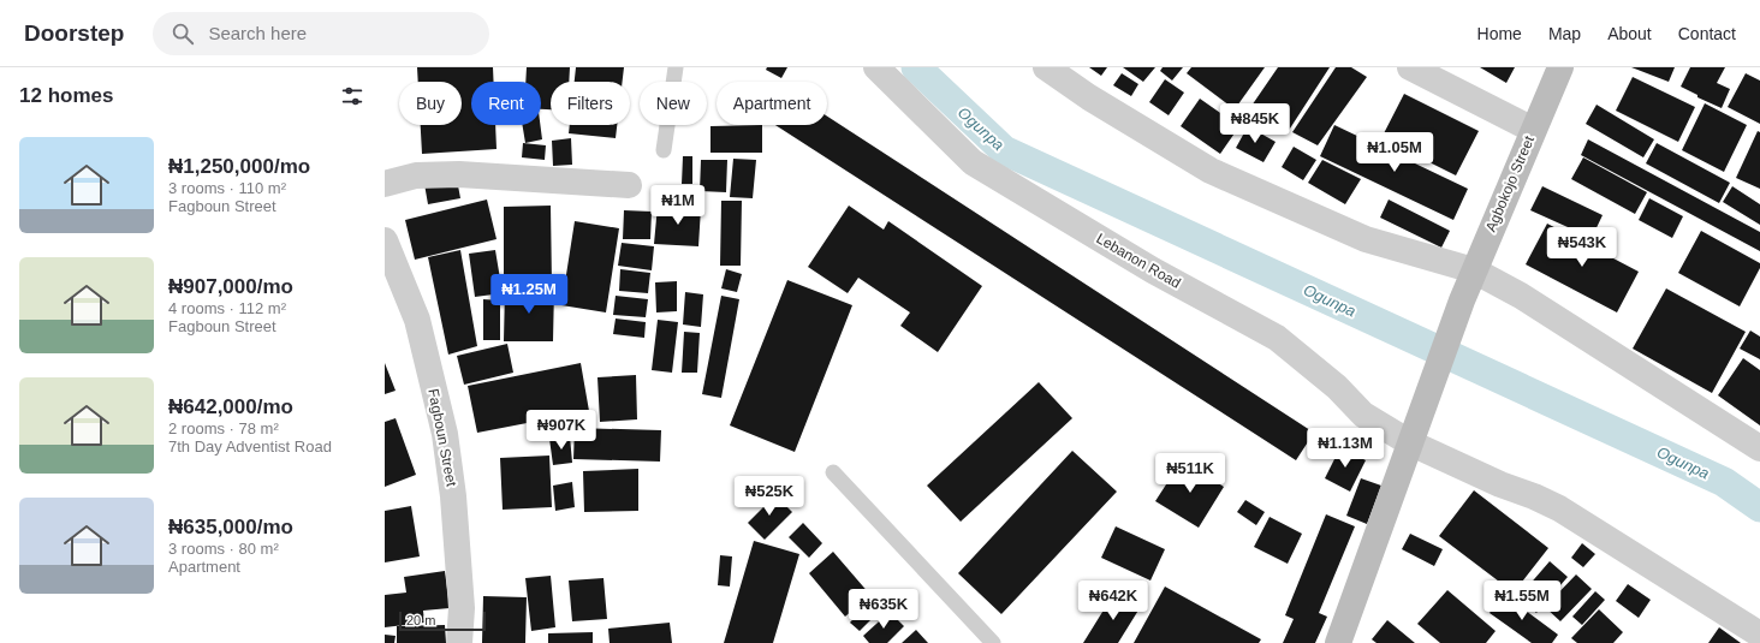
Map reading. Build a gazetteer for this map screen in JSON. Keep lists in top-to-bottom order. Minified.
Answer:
{"streets":{"street":["Agbokojo Street","Lebanon Road","Fagboun Street"]},"crossings":[["Agbokojo Street","Lebanon Road"]],"water":["Ogunpa"],"scale_bar":"20 m","page":{"header":"Doorstep","search":"Search here","nav":["Home","Map","About","Contact"],"heading":"12 homes","chip":["Buy","Rent","Filters","New","Apartment"],"price":["₦845K","₦1.05M","₦1M","₦543K","₦1.25M","₦907K","₦1.13M","₦511K","₦525K","₦642K","₦1.55M","₦635K"],"list":[{"name":"₦1,250,000/mo","note":"3 rooms · 110 m² · Fagboun Street"},{"name":"₦907,000/mo","note":"4 rooms · 112 m² · Fagboun Street"},{"name":"₦642,000/mo","note":"2 rooms · 78 m² · 7th Day Adventist Road"},{"name":"₦635,000/mo","note":"3 rooms · 80 m² · Apartment"}],"scale":"20 m"}}
